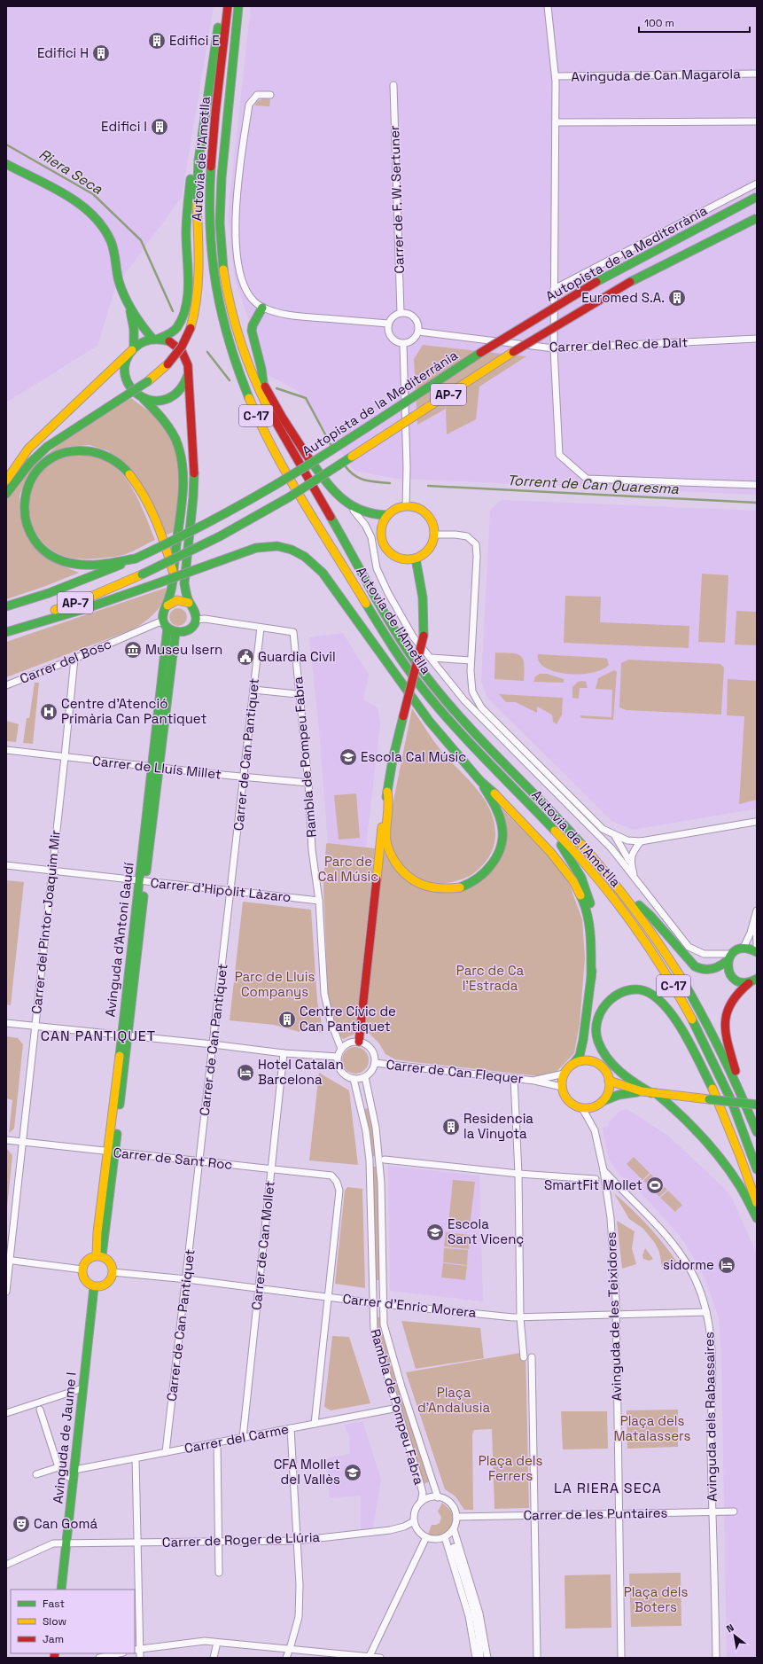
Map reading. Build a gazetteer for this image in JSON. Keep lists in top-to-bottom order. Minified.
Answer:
{"streets":{"main road":["Autovia de l'Ametlla","Autopista de la Mediterrània","AP-7","C-17","Avinguda d'Antoni Gaudí","Avinguda de Jaume I"],"street":["Avinguda de Can Magarola","Carrer de F. W. Sertuner","Carrer del Rec de Dalt","Carrer del Bosc","Carrer de Can Pantiquet","Rambla de Pompeu Fabra","Carrer de Lluís Millet","Carrer d'Hipòlit Làzaro","Carrer del Pintor Joaquim Mir","Carrer de Can Flequer","Carrer de Sant Roc","Carrer de Can Mollet","Carrer d'Enric Morera","Avinguda de les Teixidores","Avinguda dels Rabassaires","Carrer del Carme","Carrer de les Puntaires","Carrer de Roger de Llúria"]},"crossings":[["Carrer de F. W. Sertuner","Carrer del Rec de Dalt"],["Carrer del Bosc","Carrer del Pintor Joaquim Mir"],["Carrer del Bosc","Avinguda d'Antoni Gaudí"],["Carrer de Can Pantiquet","Rambla de Pompeu Fabra"],["Carrer de Can Pantiquet","Carrer de Lluís Millet"],["Carrer de Can Pantiquet","Carrer d'Hipòlit Làzaro"],["Carrer de Can Pantiquet","Carrer de Sant Roc"],["Carrer de Can Pantiquet","Carrer d'Enric Morera"],["Carrer de Can Pantiquet","Carrer del Carme"],["Rambla de Pompeu Fabra","Carrer de Lluís Millet"],["Rambla de Pompeu Fabra","Carrer d'Hipòlit Làzaro"],["Rambla de Pompeu Fabra","Carrer de Can Flequer"],["Rambla de Pompeu Fabra","Carrer d'Enric Morera"],["Rambla de Pompeu Fabra","Carrer del Carme"],["Rambla de Pompeu Fabra","Carrer de les Puntaires"],["Rambla de Pompeu Fabra","Carrer de Roger de Llúria"],["Carrer de Lluís Millet","Carrer del Pintor Joaquim Mir"],["Carrer de Lluís Millet","Avinguda d'Antoni Gaudí"],["Carrer d'Hipòlit Làzaro","Avinguda d'Antoni Gaudí"],["Carrer del Pintor Joaquim Mir","Carrer de Sant Roc"],["Avinguda d'Antoni Gaudí","Carrer de Sant Roc"],["Avinguda d'Antoni Gaudí","Carrer d'Enric Morera"],["Avinguda d'Antoni Gaudí","Avinguda de Jaume I"],["Carrer de Can Flequer","Avinguda de les Teixidores"],["Carrer de Sant Roc","Carrer de Can Mollet"],["Carrer de Sant Roc","Carrer d'Enric Morera"],["Carrer de Can Mollet","Carrer d'Enric Morera"],["Carrer de Can Mollet","Carrer del Carme"],["Carrer d'Enric Morera","Avinguda de les Teixidores"],["Carrer d'Enric Morera","Avinguda dels Rabassaires"],["Carrer d'Enric Morera","Avinguda de Jaume I"],["Avinguda de les Teixidores","Avinguda dels Rabassaires"],["Avinguda de les Teixidores","Carrer de les Puntaires"],["Avinguda dels Rabassaires","Carrer de les Puntaires"],["Avinguda de Jaume I","Carrer del Carme"],["Avinguda de Jaume I","Carrer de Roger de Llúria"],["Carrer de les Puntaires","Carrer de Roger de Llúria"]],"districts":["CAN PANTIQUET","LA RIERA SECA"],"water":["Riera Seca","Torrent de Can Quaresma"],"parks":["Parc de Cal Músic","Parc de Ca l'Estrada","Parc de Lluis Companys","Plaça d'Andalusia","Plaça dels Matalassers","Plaça dels Ferrers","Plaça dels Boters"],"places":{"building":["Edifici E","Edifici H","Edifici I","Euromed S.A.","Centre Cívic de Can Pantiquet","Residencia la Vinyota"],"museum":["Museu Isern"],"public building":["Guardia Civil"],"hospital":["Centre d'Atenció Primària Can Pantiquet"],"school or university":["Escola Cal Músic","Escola Sant Vicenç","CFA Mollet del Vallès"],"hotel":["Hotel Catalan Barcelona","sidorme"],"sports":["SmartFit Mollet"],"theatre":["Can Gomá"]},"legend":["Fast","Slow","Jam"],"scale_bar":"100 m","north":"top left"}
